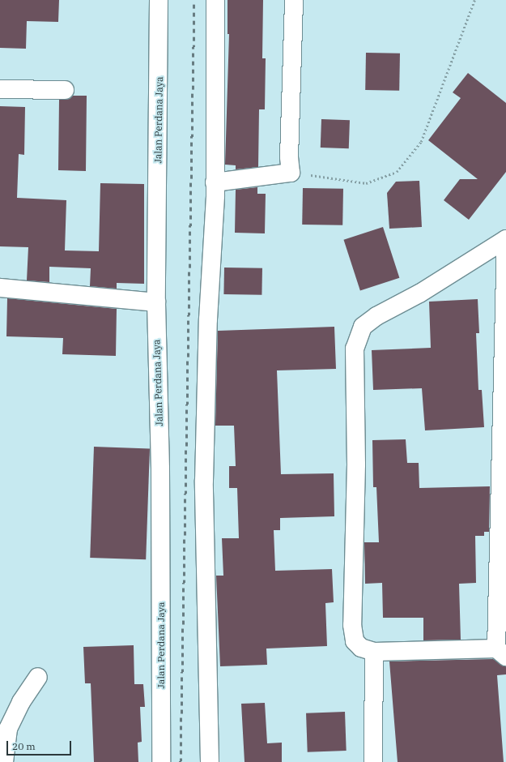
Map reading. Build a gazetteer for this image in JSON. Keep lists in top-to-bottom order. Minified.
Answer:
{"streets":{"street":["Jalan Perdana Jaya"]},"scale_bar":"20 m"}
